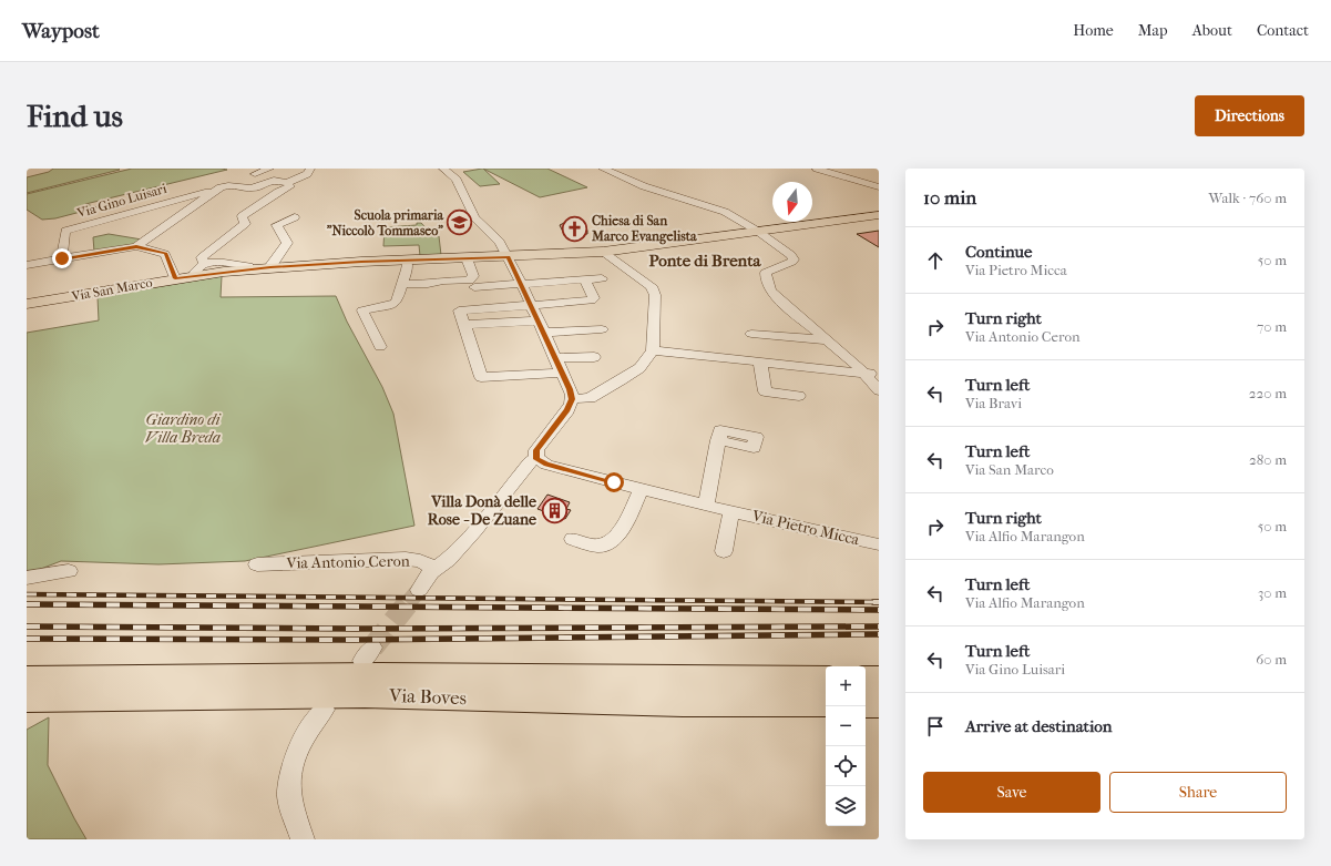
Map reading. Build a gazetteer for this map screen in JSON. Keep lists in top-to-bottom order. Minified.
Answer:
{"streets":{"highway":["Via Boves"],"main road":["Via San Marco"],"street":["Via Gino Luisari","Via Pietro Micca","Via Antonio Ceron"]},"crossings":[["Via Pietro Micca","Via Antonio Ceron"]],"districts":["Ponte di Brenta"],"parks":["Giardino di Villa Breda"],"places":{"school or university":["Scuola primaria \"Niccolò Tommaseo\""],"church":["Chiesa di San Marco Evangelista"],"building":["Villa Donà delle Rose - De Zuane"]},"north":"bottom","page":{"header":"Waypost","nav":["Home","Map","About","Contact"],"buttons":["Directions",["Save","Share"]],"title":"Find us","heading":["10 min","Walk · 760 m"],"list":[["Continue","Via Pietro Micca","50 m"],["Turn right","Via Antonio Ceron","70 m"],["Turn left","Via Bravi","220 m"],["Turn left","Via San Marco","280 m"],["Turn right","Via Alfio Marangon","50 m"],["Turn left","Via Alfio Marangon","30 m"],["Turn left","Via Gino Luisari","60 m"],"Arrive at destination"],"map_buttons":["+","−"]}}
